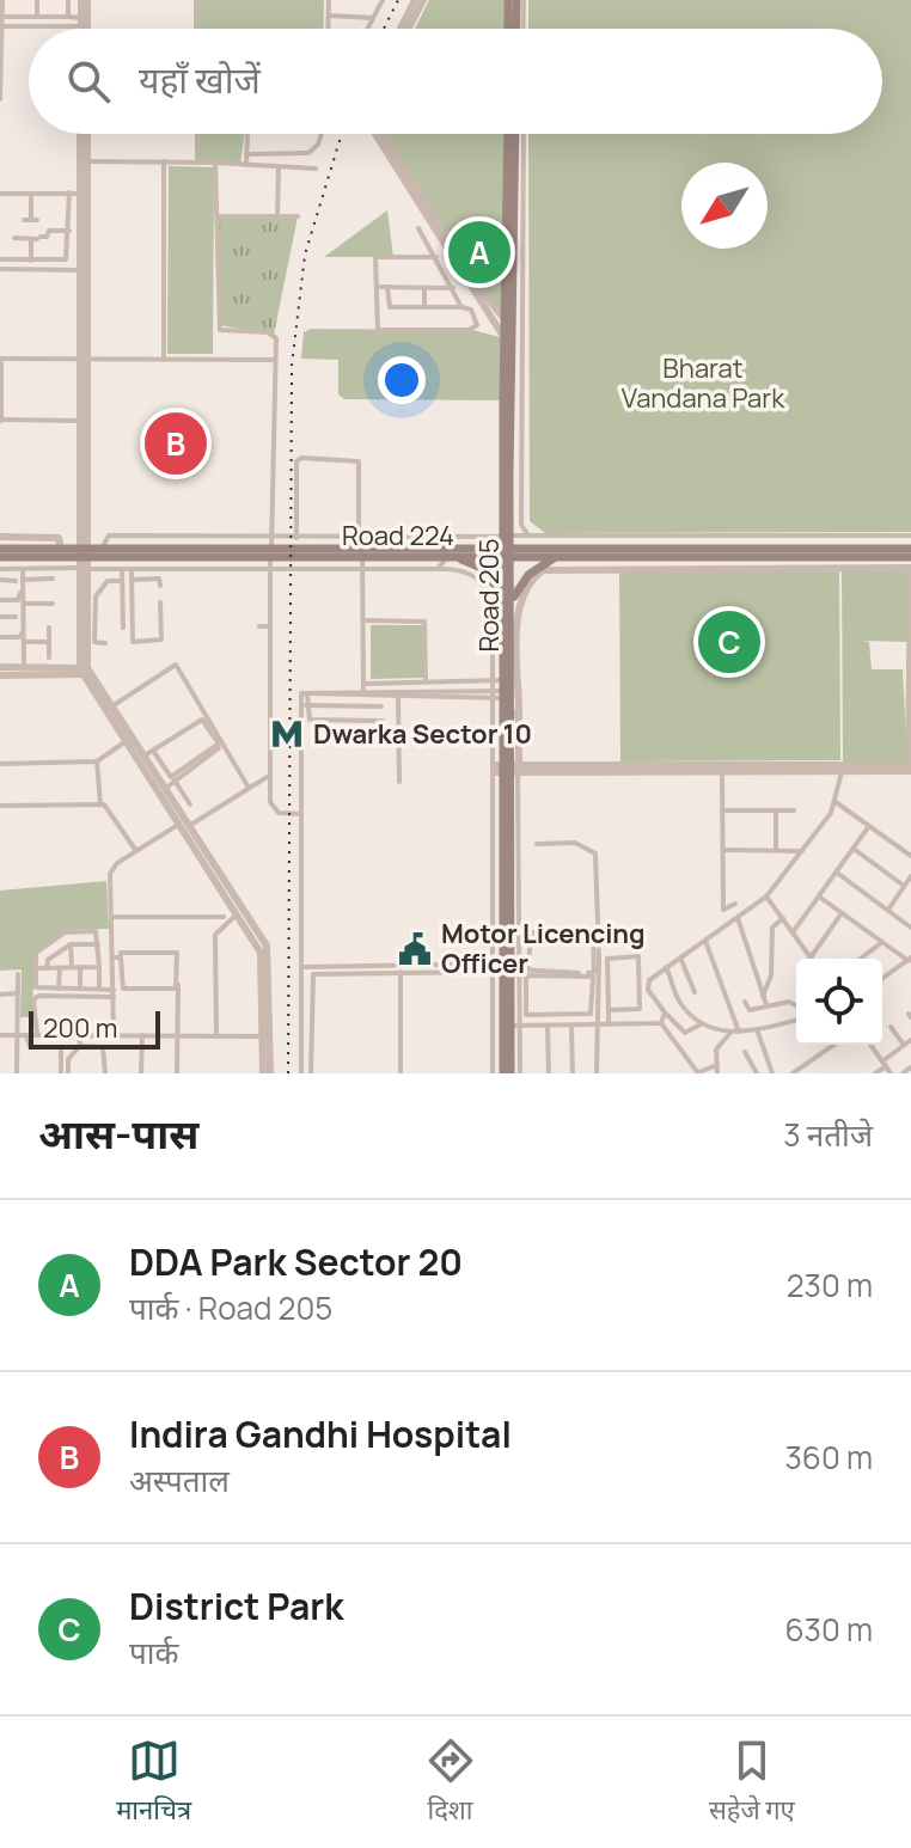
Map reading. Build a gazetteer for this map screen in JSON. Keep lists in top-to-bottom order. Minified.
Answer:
{"streets":{"main road":["Road 224","Road 205"]},"crossings":[["Road 224","Road 205"]],"parks":["Bharat Vandana Park"],"places":{"metro station":["Dwarka Sector 10"],"public building":["Motor Licencing Officer"]},"scale_bar":"200 m","north":"bottom left","page":{"search":"यहाँ खोजें","pins":["A","B","C"],"scale":"200 m","heading":["आस-पास","3 नतीजे"],"list":[{"mark":"A","name":"DDA Park Sector 20","note":"पार्क · Road 205","value":"230 m"},{"mark":"B","name":"Indira Gandhi Hospital","note":"अस्पताल","value":"360 m"},{"mark":"C","name":"District Park","note":"पार्क","value":"630 m"}],"nav":["मानचित्र","दिशा","सहेजे गए"]}}
